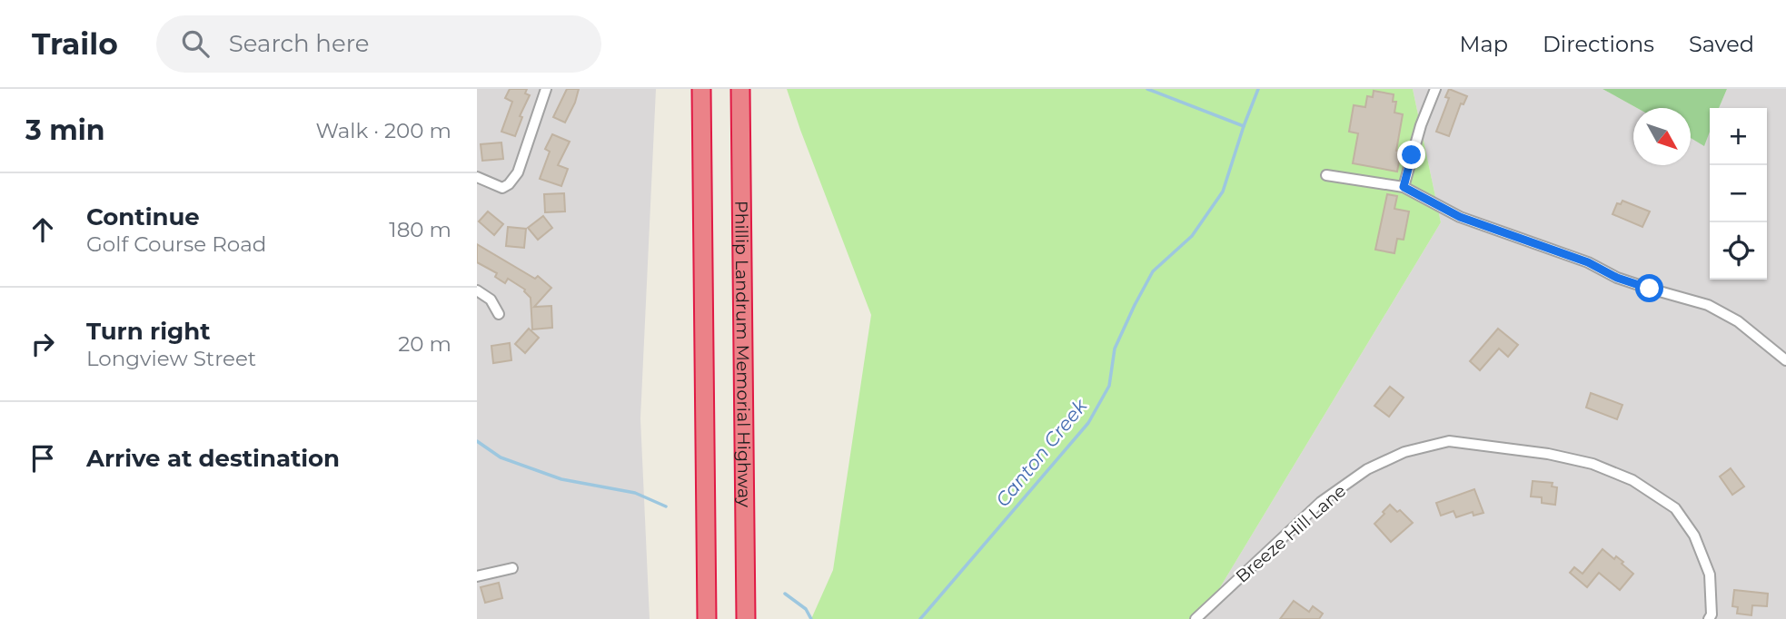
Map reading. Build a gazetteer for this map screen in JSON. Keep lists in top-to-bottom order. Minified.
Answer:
{"streets":{"highway":["Phillip Landrum Memorial Highway"],"street":["Breeze Hill Lane"]},"water":["Canton Creek"],"north":"bottom right","page":{"header":"Trailo","search":"Search here","nav":["Map","Directions","Saved"],"heading":["3 min","Walk · 200 m"],"map_buttons":["+","−"],"list":[["Continue","Golf Course Road","180 m"],["Turn right","Longview Street","20 m"],"Arrive at destination"]}}
